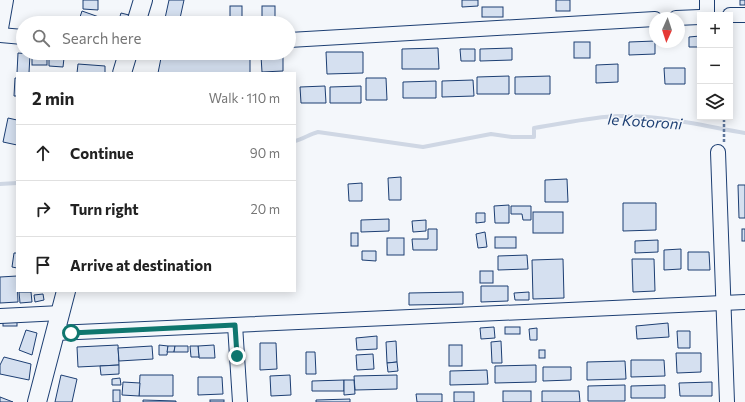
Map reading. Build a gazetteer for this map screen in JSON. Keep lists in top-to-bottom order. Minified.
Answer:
{"water":["le Kotoroni"],"north":"bottom","page":{"map_buttons":["+","−"],"search":"Search here","heading":["2 min","Walk · 110 m"],"list":[["Continue","90 m"],["Turn right","20 m"],"Arrive at destination"]}}
